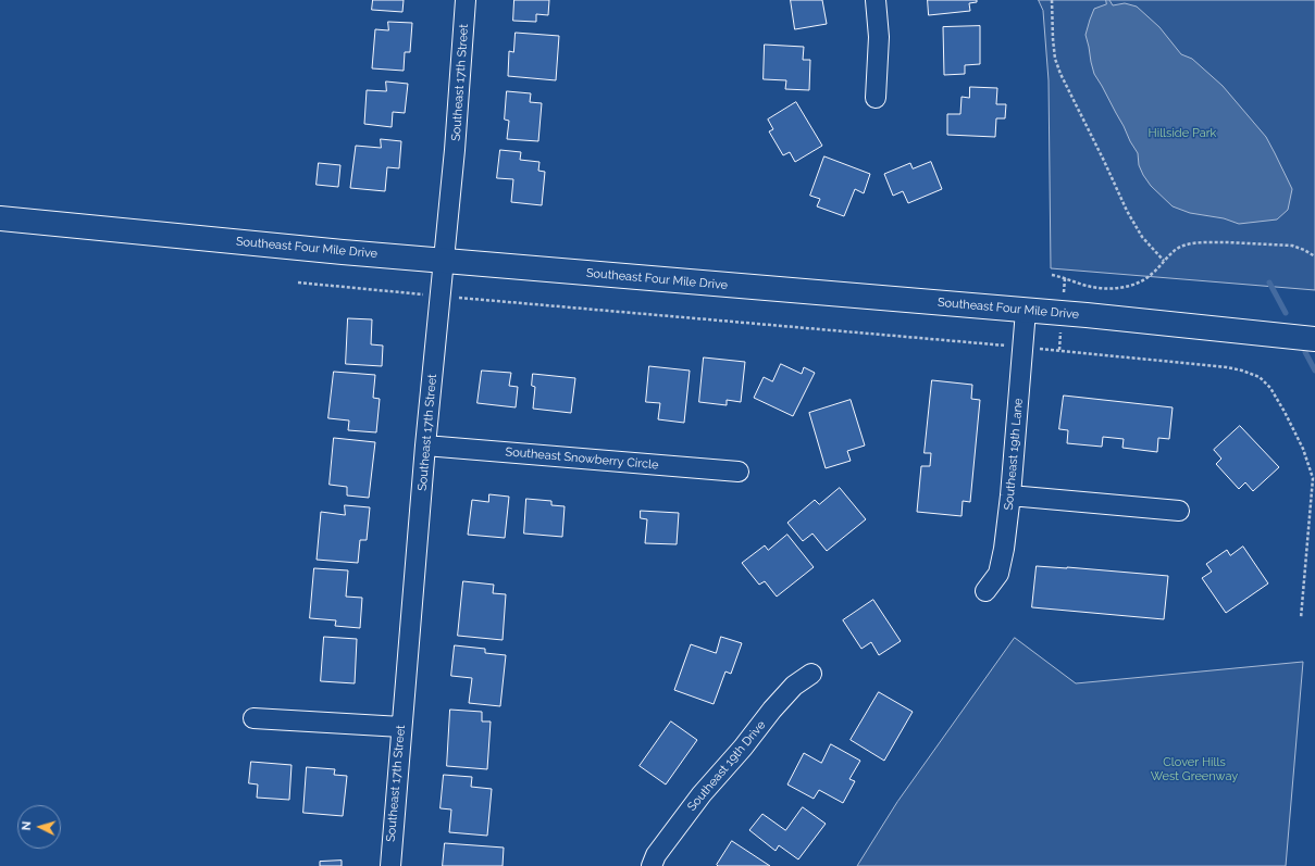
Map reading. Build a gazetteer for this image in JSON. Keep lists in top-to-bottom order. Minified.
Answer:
{"streets":{"main road":["Southeast Four Mile Drive"],"street":["Southeast 17th Street","Southeast 19th Lane","Southeast Snowberry Circle","Southeast 19th Drive"]},"crossings":[["Southeast 17th Street","Southeast Four Mile Drive"],["Southeast 17th Street","Southeast Snowberry Circle"],["Southeast Four Mile Drive","Southeast 19th Lane"]],"parks":["Hillside Park","Clover Hills West Greenway"],"north":"left"}
